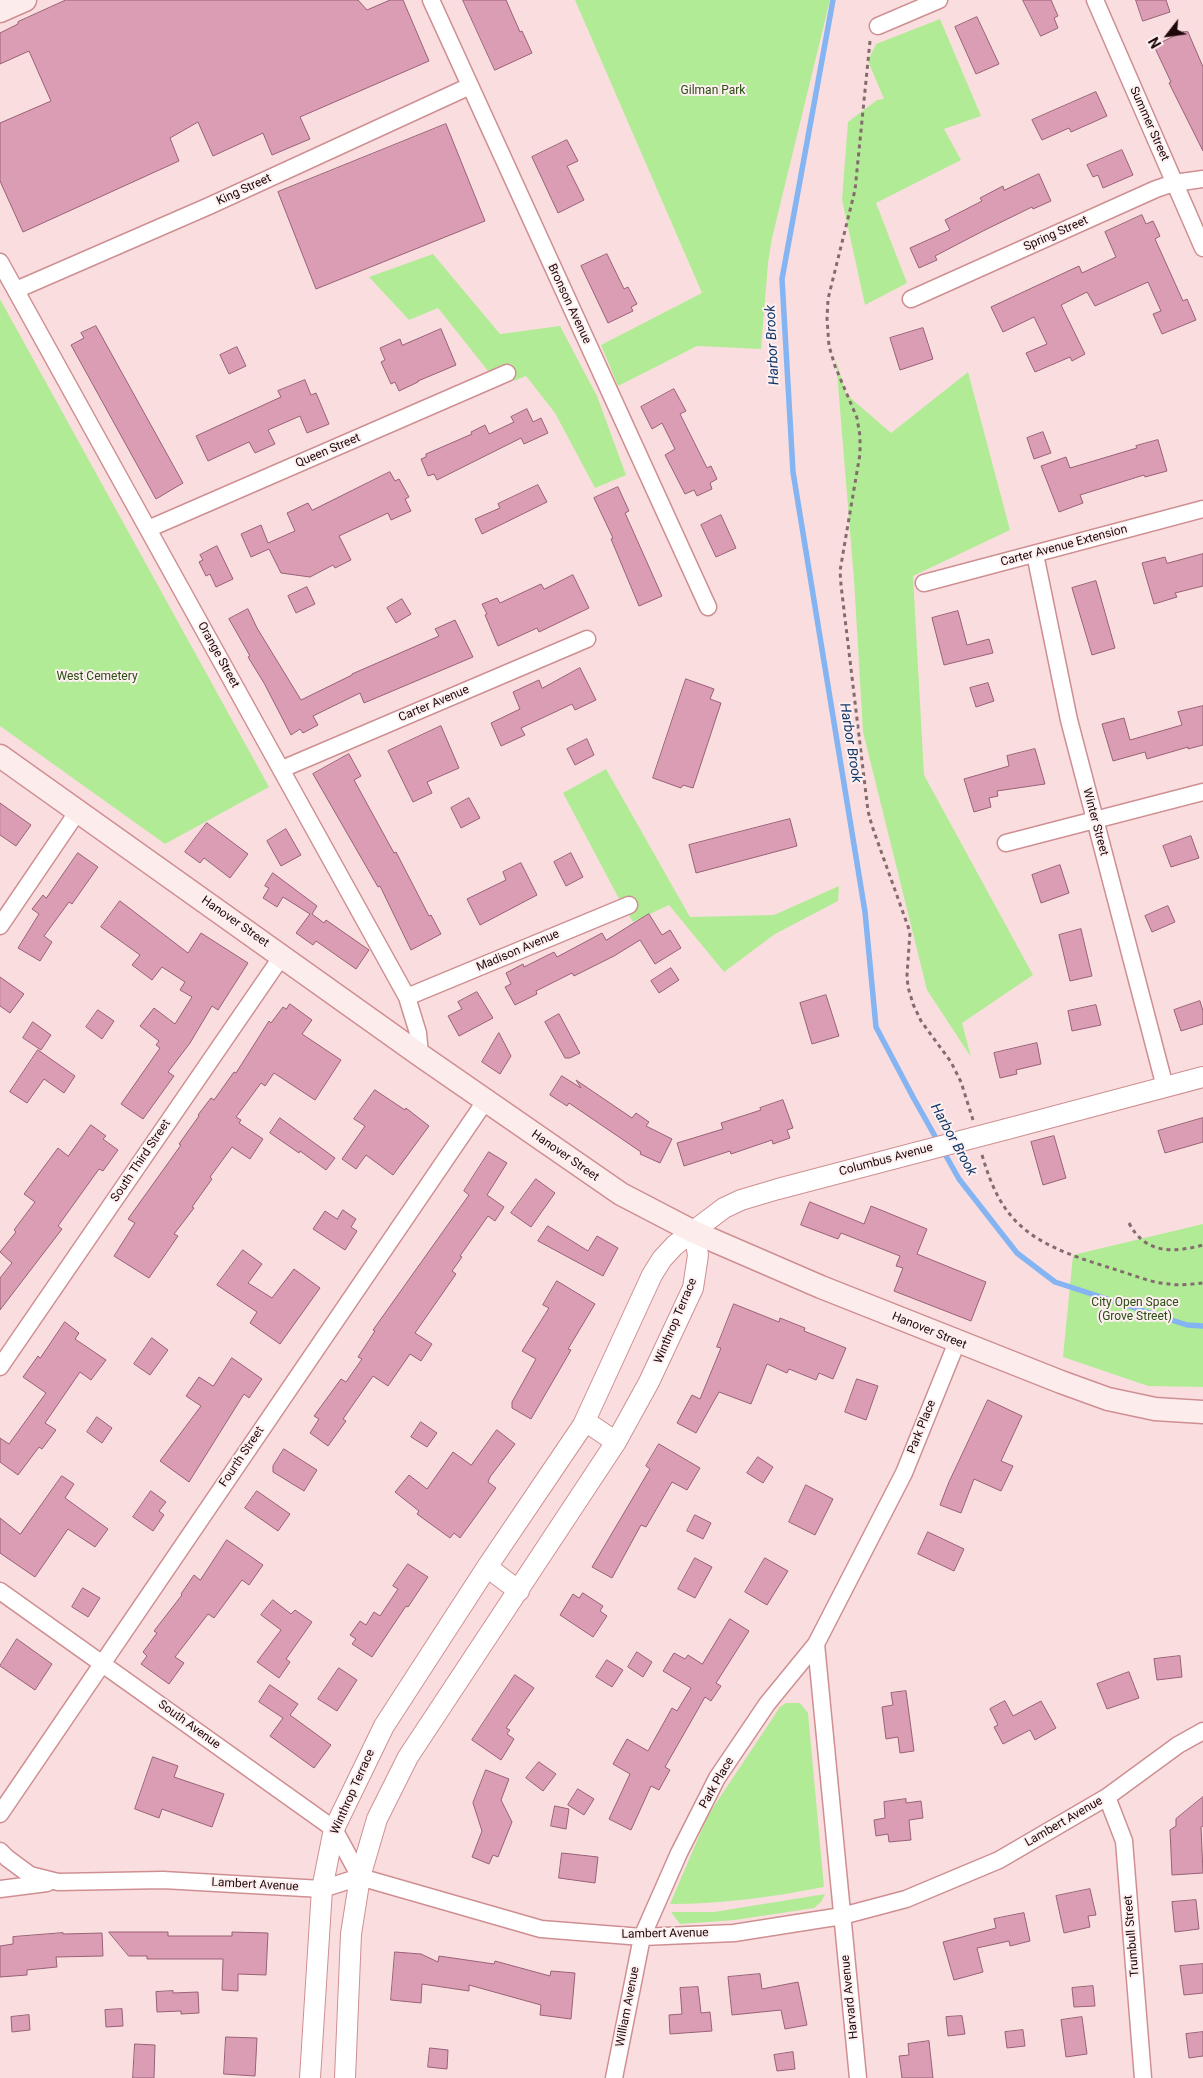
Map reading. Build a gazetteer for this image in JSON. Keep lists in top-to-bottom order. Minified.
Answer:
{"streets":{"main road":["Hanover Street"],"street":["Summer Street","King Street","Spring Street","Bronson Avenue","Queen Street","Carter Avenue Extension","Orange Street","Carter Avenue","Winter Street","Madison Avenue","Columbus Avenue","South Third Street","Winthrop Terrace","Park Place","Fourth Street","South Avenue","Lambert Avenue","Trumbull Street","Harvard Avenue","William Avenue"]},"crossings":[["Summer Street","Spring Street"],["King Street","Bronson Avenue"],["King Street","Orange Street"],["Queen Street","Orange Street"],["Carter Avenue Extension","Winter Street"],["Orange Street","Carter Avenue"],["Orange Street","Hanover Street"],["Orange Street","Madison Avenue"],["Winter Street","Columbus Avenue"],["Hanover Street","Columbus Avenue"],["Hanover Street","South Third Street"],["Hanover Street","Winthrop Terrace"],["Hanover Street","Park Place"],["Hanover Street","Fourth Street"],["Columbus Avenue","Winthrop Terrace"],["Winthrop Terrace","South Avenue"],["Winthrop Terrace","Lambert Avenue"],["Park Place","Lambert Avenue"],["Park Place","William Avenue"],["Fourth Street","South Avenue"],["South Avenue","Lambert Avenue"],["Lambert Avenue","Trumbull Street"],["Lambert Avenue","Harvard Avenue"],["Lambert Avenue","William Avenue"]],"water":["Harbor Brook"],"parks":["Gilman Park","West Cemetery","City Open Space (Grove Street)"],"north":"bottom left"}
